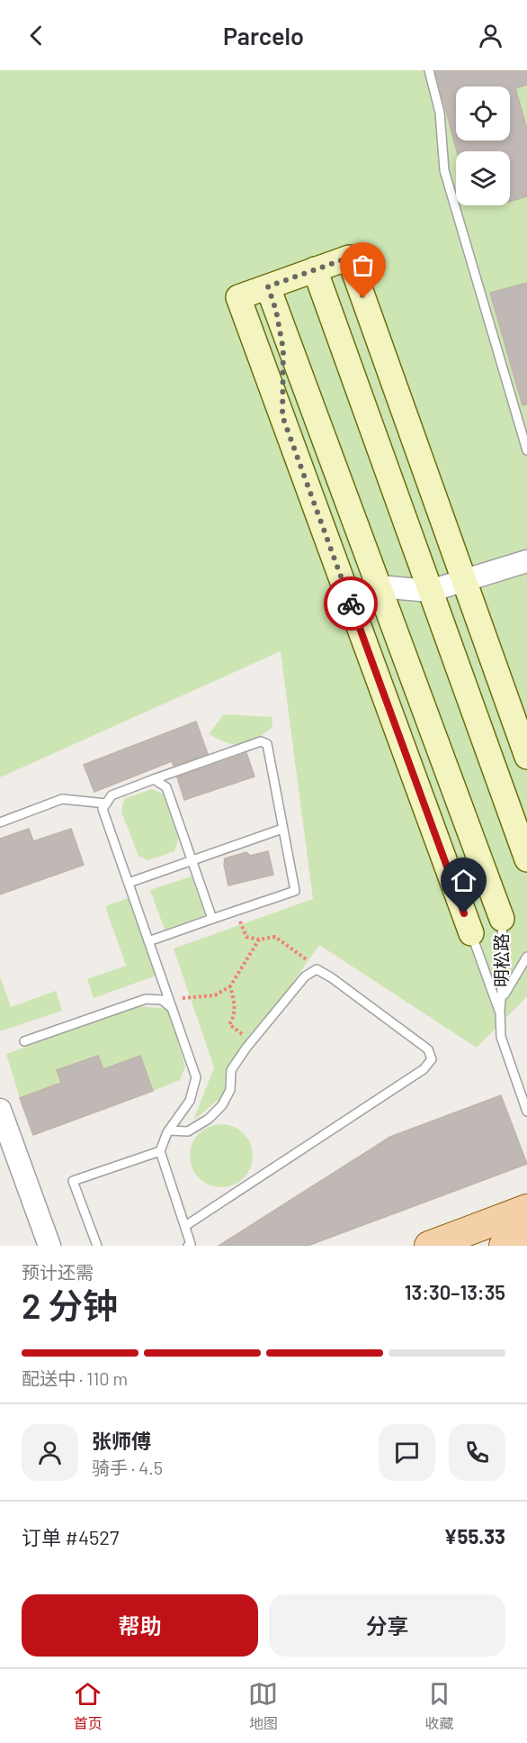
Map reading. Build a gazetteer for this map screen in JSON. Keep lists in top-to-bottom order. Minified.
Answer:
{"streets":{"lane":["明松路"]},"page":{"header":"Parcelo","heading":["2 分钟","预计还需","13:30–13:35"],"panel":["张师傅","骑手 · 4.5","订单 #4527","¥55.33"],"bar":"配送中 · 110 m","buttons":["帮助","分享"],"tabs":["首页","地图","收藏"]}}
